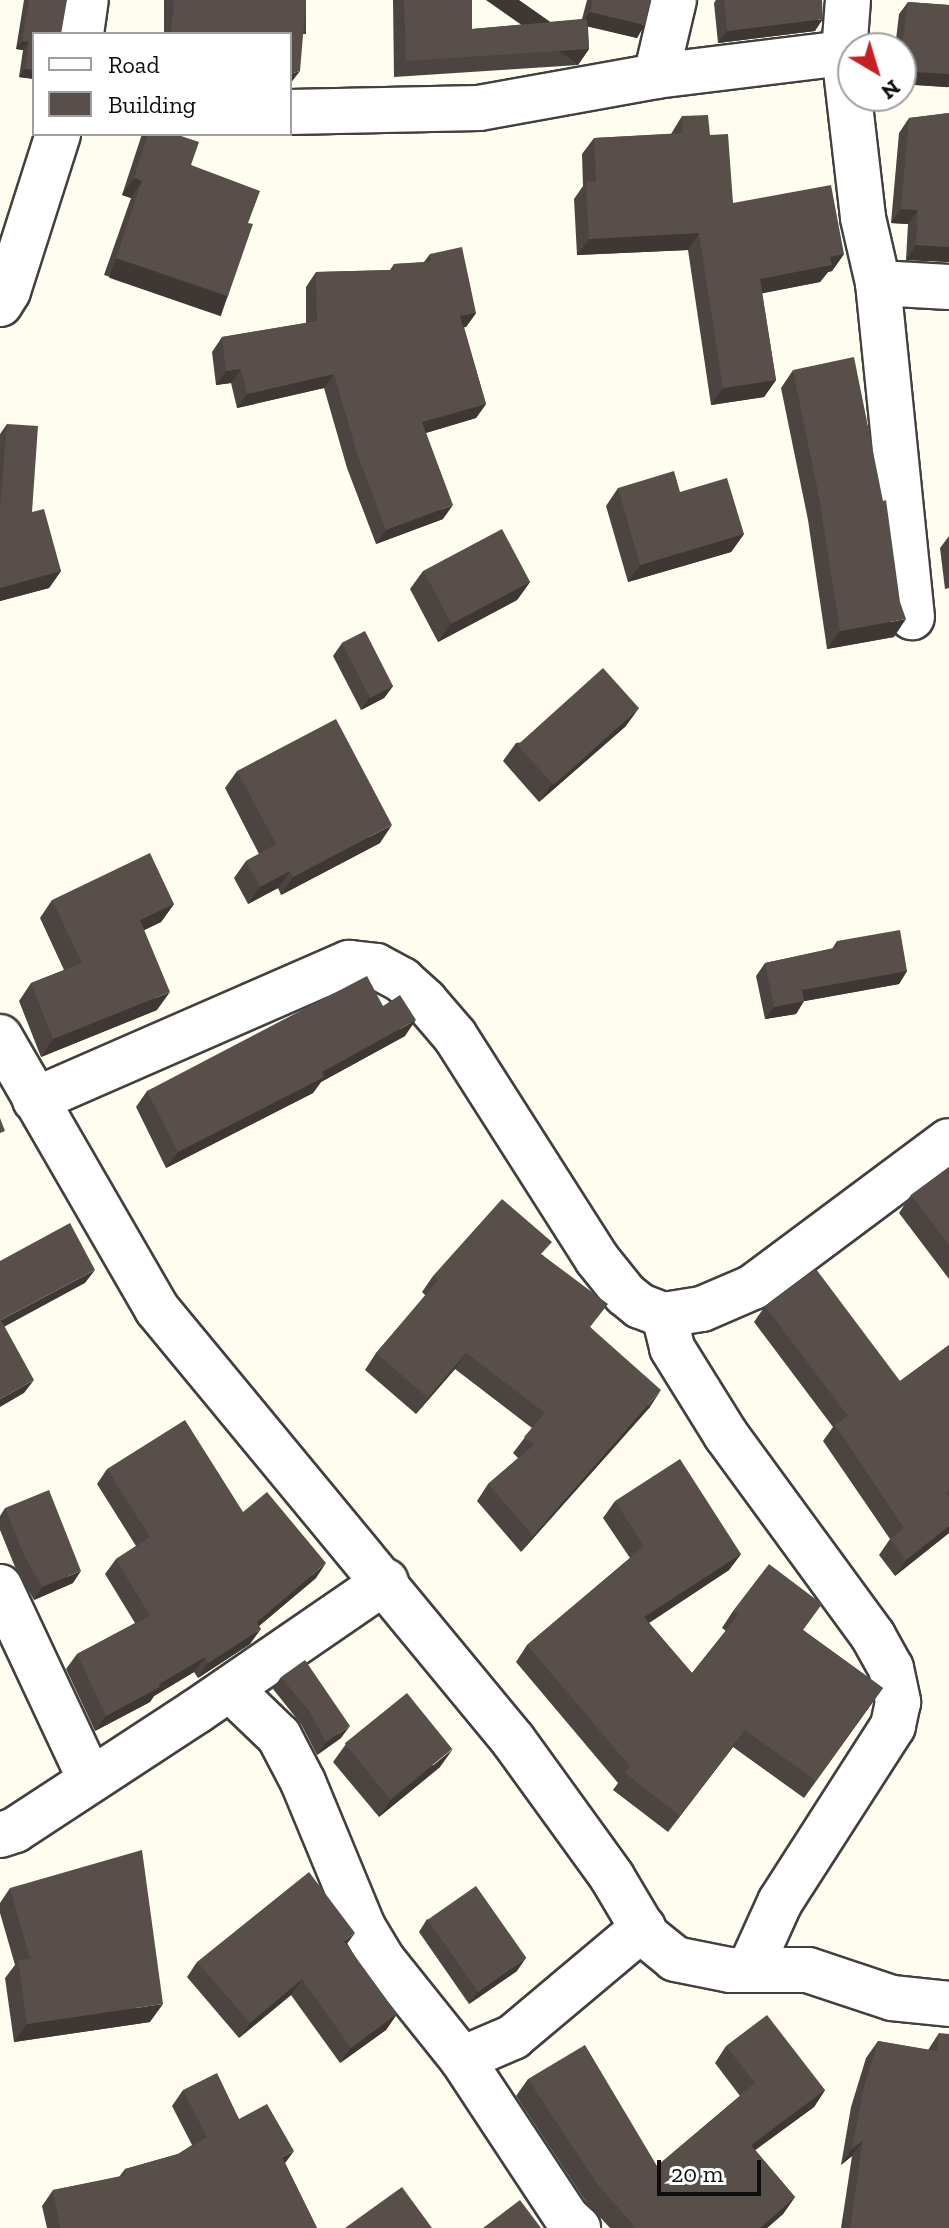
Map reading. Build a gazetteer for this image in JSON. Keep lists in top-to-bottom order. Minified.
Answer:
{"legend":["Road","Building"],"scale_bar":"20 m","north":"bottom right"}
